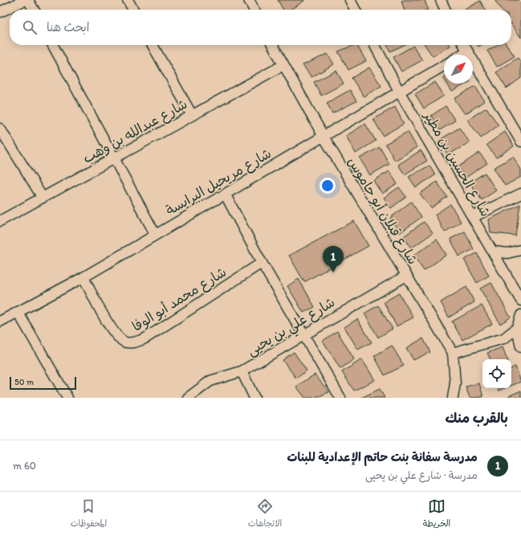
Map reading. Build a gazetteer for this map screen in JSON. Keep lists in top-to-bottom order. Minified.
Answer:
{"streets":{"street":["شارع عبدالله بن وهب","شارع الحسين بن مطير","شارع مريحيل البرايسة","شارع قبلان أبو جاموس","شارع محمد أبو الوفا","شارع علي بن يحيى"]},"crossings":[["شارع عبدالله بن وهب","شارع قبلان أبو جاموس"],["شارع الحسين بن مطير","شارع مريحيل البرايسة"],["شارع مريحيل البرايسة","شارع قبلان أبو جاموس"],["شارع مريحيل البرايسة","شارع محمد أبو الوفا"],["شارع قبلان أبو جاموس","شارع علي بن يحيى"]],"scale_bar":"50 m","north":"top right","page":{"search":"ابحث هنا","pins":"1","scale":"50 m","heading":"بالقرب منك","list":[{"mark":"1","name":"مدرسة سفانة بنت حاتم الإعدادية للبنات","note":"مدرسة · شارع علي بن يحيى","value":"60 m"}],"nav":["الخريطة","الاتجاهات","المحفوظات"]}}
